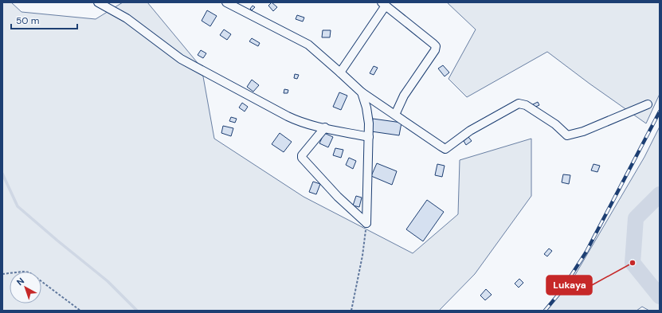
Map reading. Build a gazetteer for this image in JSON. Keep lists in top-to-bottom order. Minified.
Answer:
{"places":["Lukaya"],"scale_bar":"50 m","north":"top left"}
